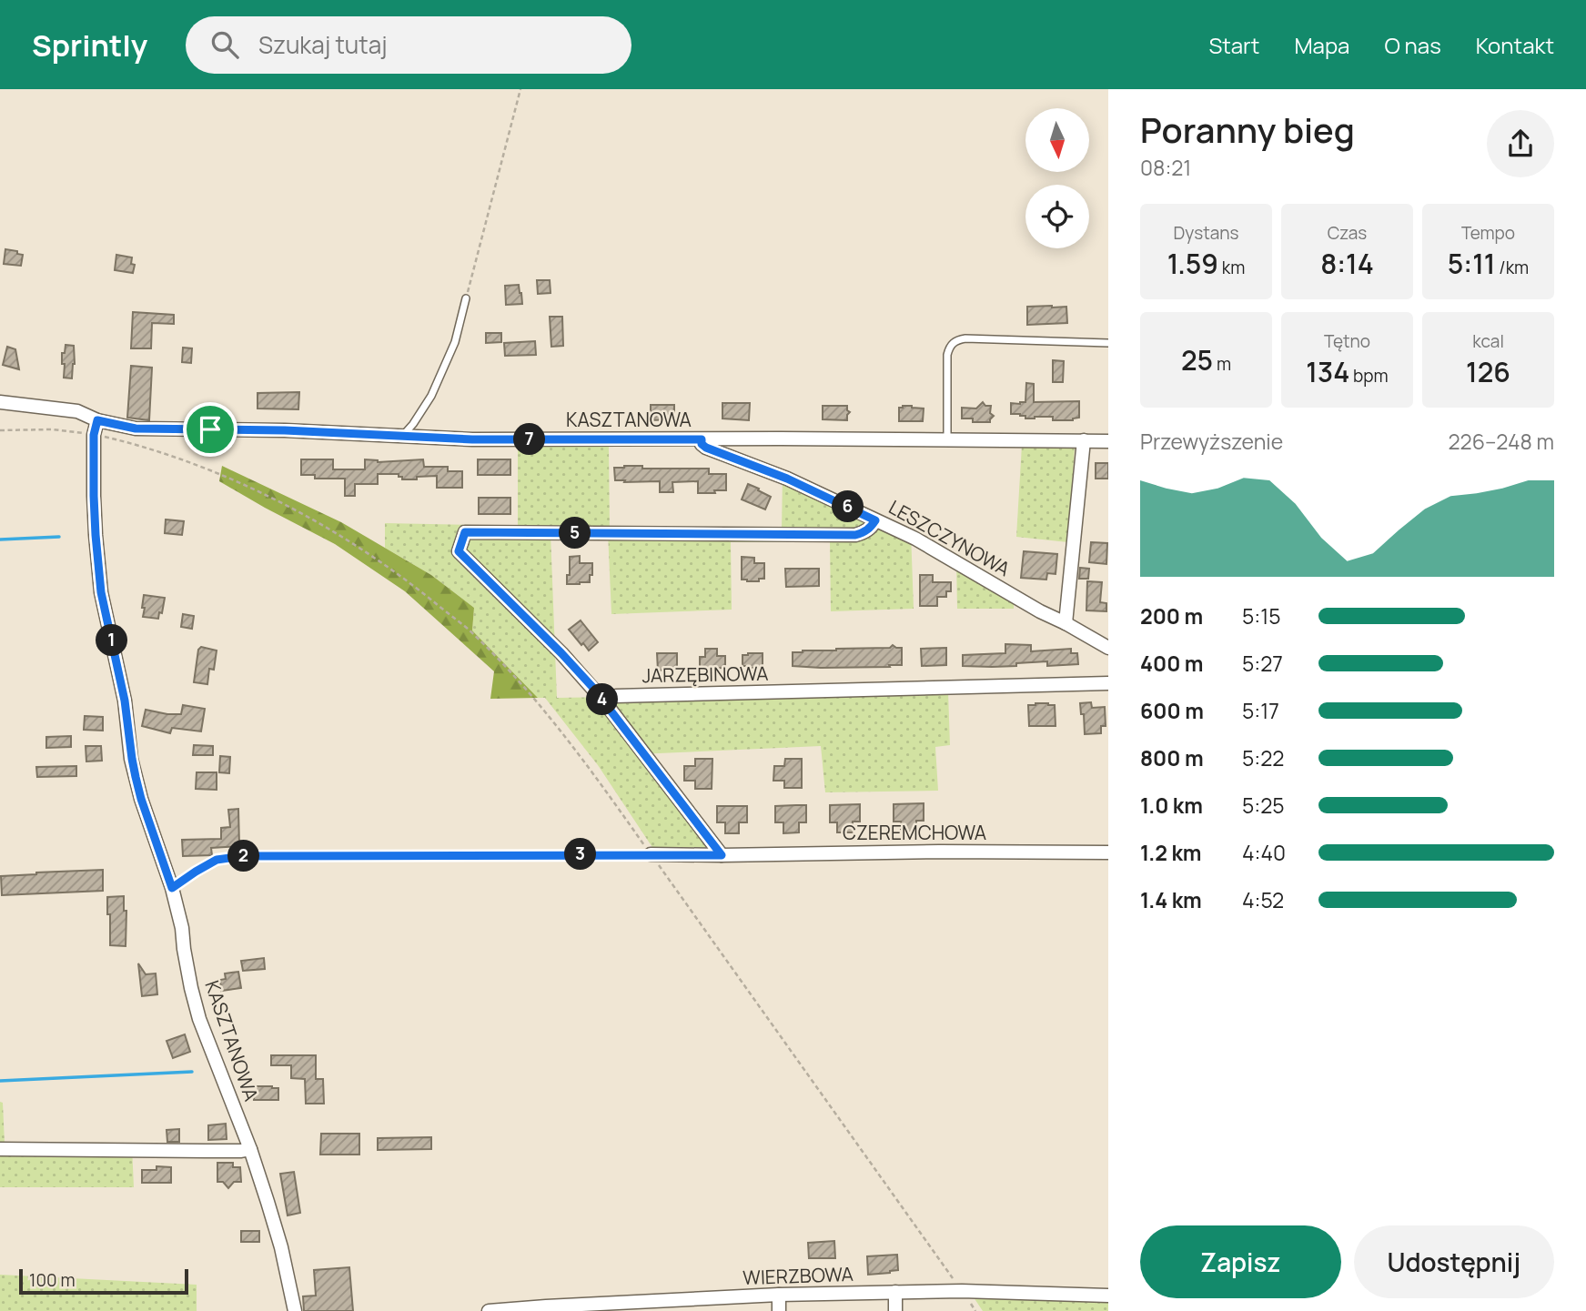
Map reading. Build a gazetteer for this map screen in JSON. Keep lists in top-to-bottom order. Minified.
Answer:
{"streets":{"street":["KASZTANOWA","LESZCZYNOWA","JARZĘBINOWA","CZEREMCHOWA","WIERZBOWA"]},"crossings":[["KASZTANOWA","LESZCZYNOWA"]],"scale_bar":"100 m","north":"bottom","page":{"header":"Sprintly","search":"Szukaj tutaj","nav":["Start","Mapa","O nas","Kontakt"],"heading":["Poranny bieg","08:21"],"stats":[["Dystans","1.59 km"],["Czas","8:14"],["Tempo","5:11 /km"],["25 m"],["Tętno","134 bpm"],["kcal","126"]],"chart":["Przewyższenie","226–248 m"],"pins":["7","6","5","1","4","3","2"],"list":[{"name":"200 m","note":"5:15"},{"name":"400 m","note":"5:27"},{"name":"600 m","note":"5:17"},{"name":"800 m","note":"5:22"},{"name":"1.0 km","note":"5:25"},{"name":"1.2 km","note":"4:40"},{"name":"1.4 km","note":"4:52"}],"buttons":["Zapisz","Udostępnij"],"scale":"100 m"}}
